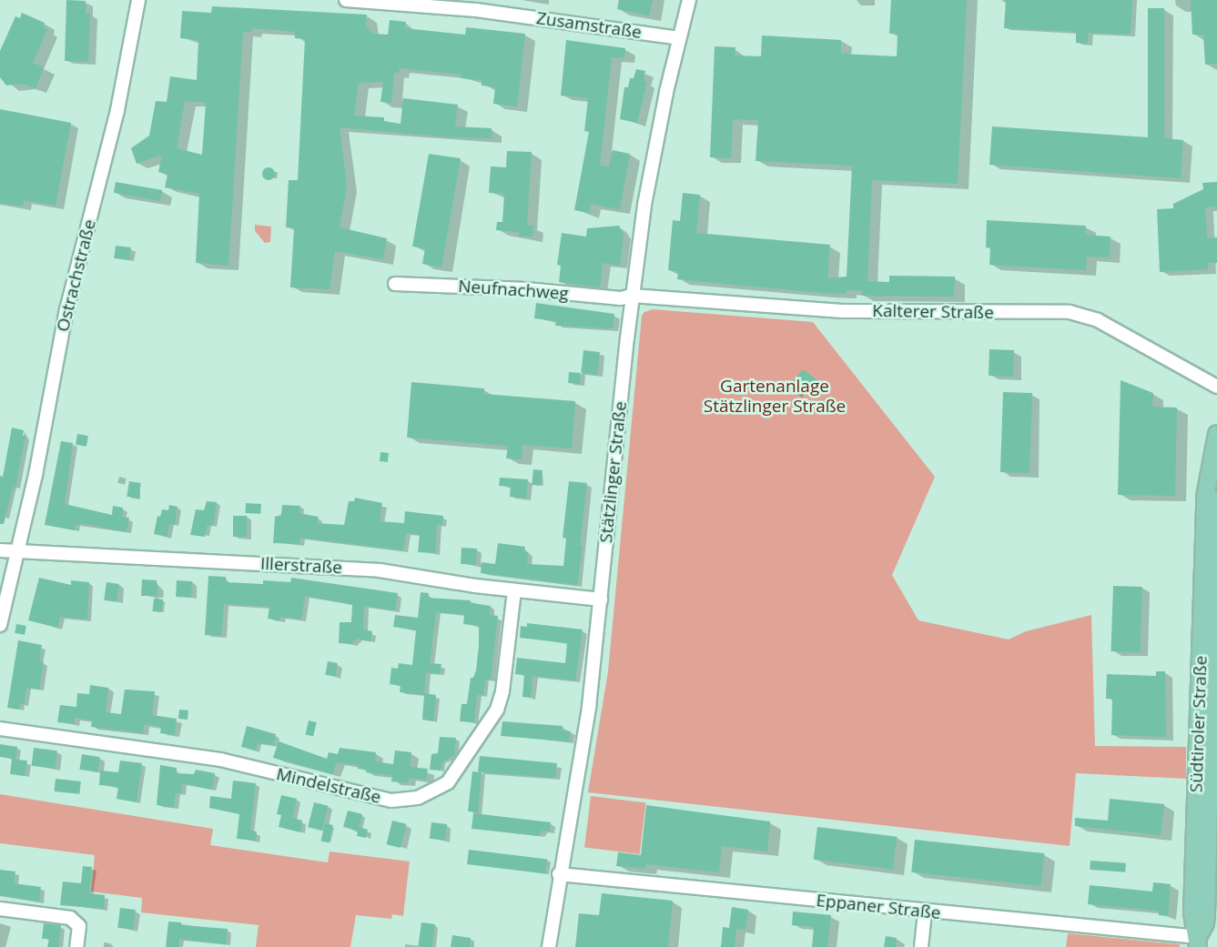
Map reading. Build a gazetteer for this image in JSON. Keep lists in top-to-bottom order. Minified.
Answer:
{"streets":{"main road":["Südtiroler Straße"],"street":["Zusamstraße","Ostrachstraße","Neufnachweg","Kalterer Straße","Stätzlinger Straße","Illerstraße","Mindelstraße","Eppaner Straße"]},"crossings":[["Zusamstraße","Stätzlinger Straße"],["Ostrachstraße","Illerstraße"],["Neufnachweg","Kalterer Straße"],["Neufnachweg","Stätzlinger Straße"],["Kalterer Straße","Stätzlinger Straße"],["Stätzlinger Straße","Illerstraße"],["Stätzlinger Straße","Eppaner Straße"],["Illerstraße","Mindelstraße"],["Südtiroler Straße","Eppaner Straße"]],"parks":["Gartenanlage Stätzlinger Straße"]}
